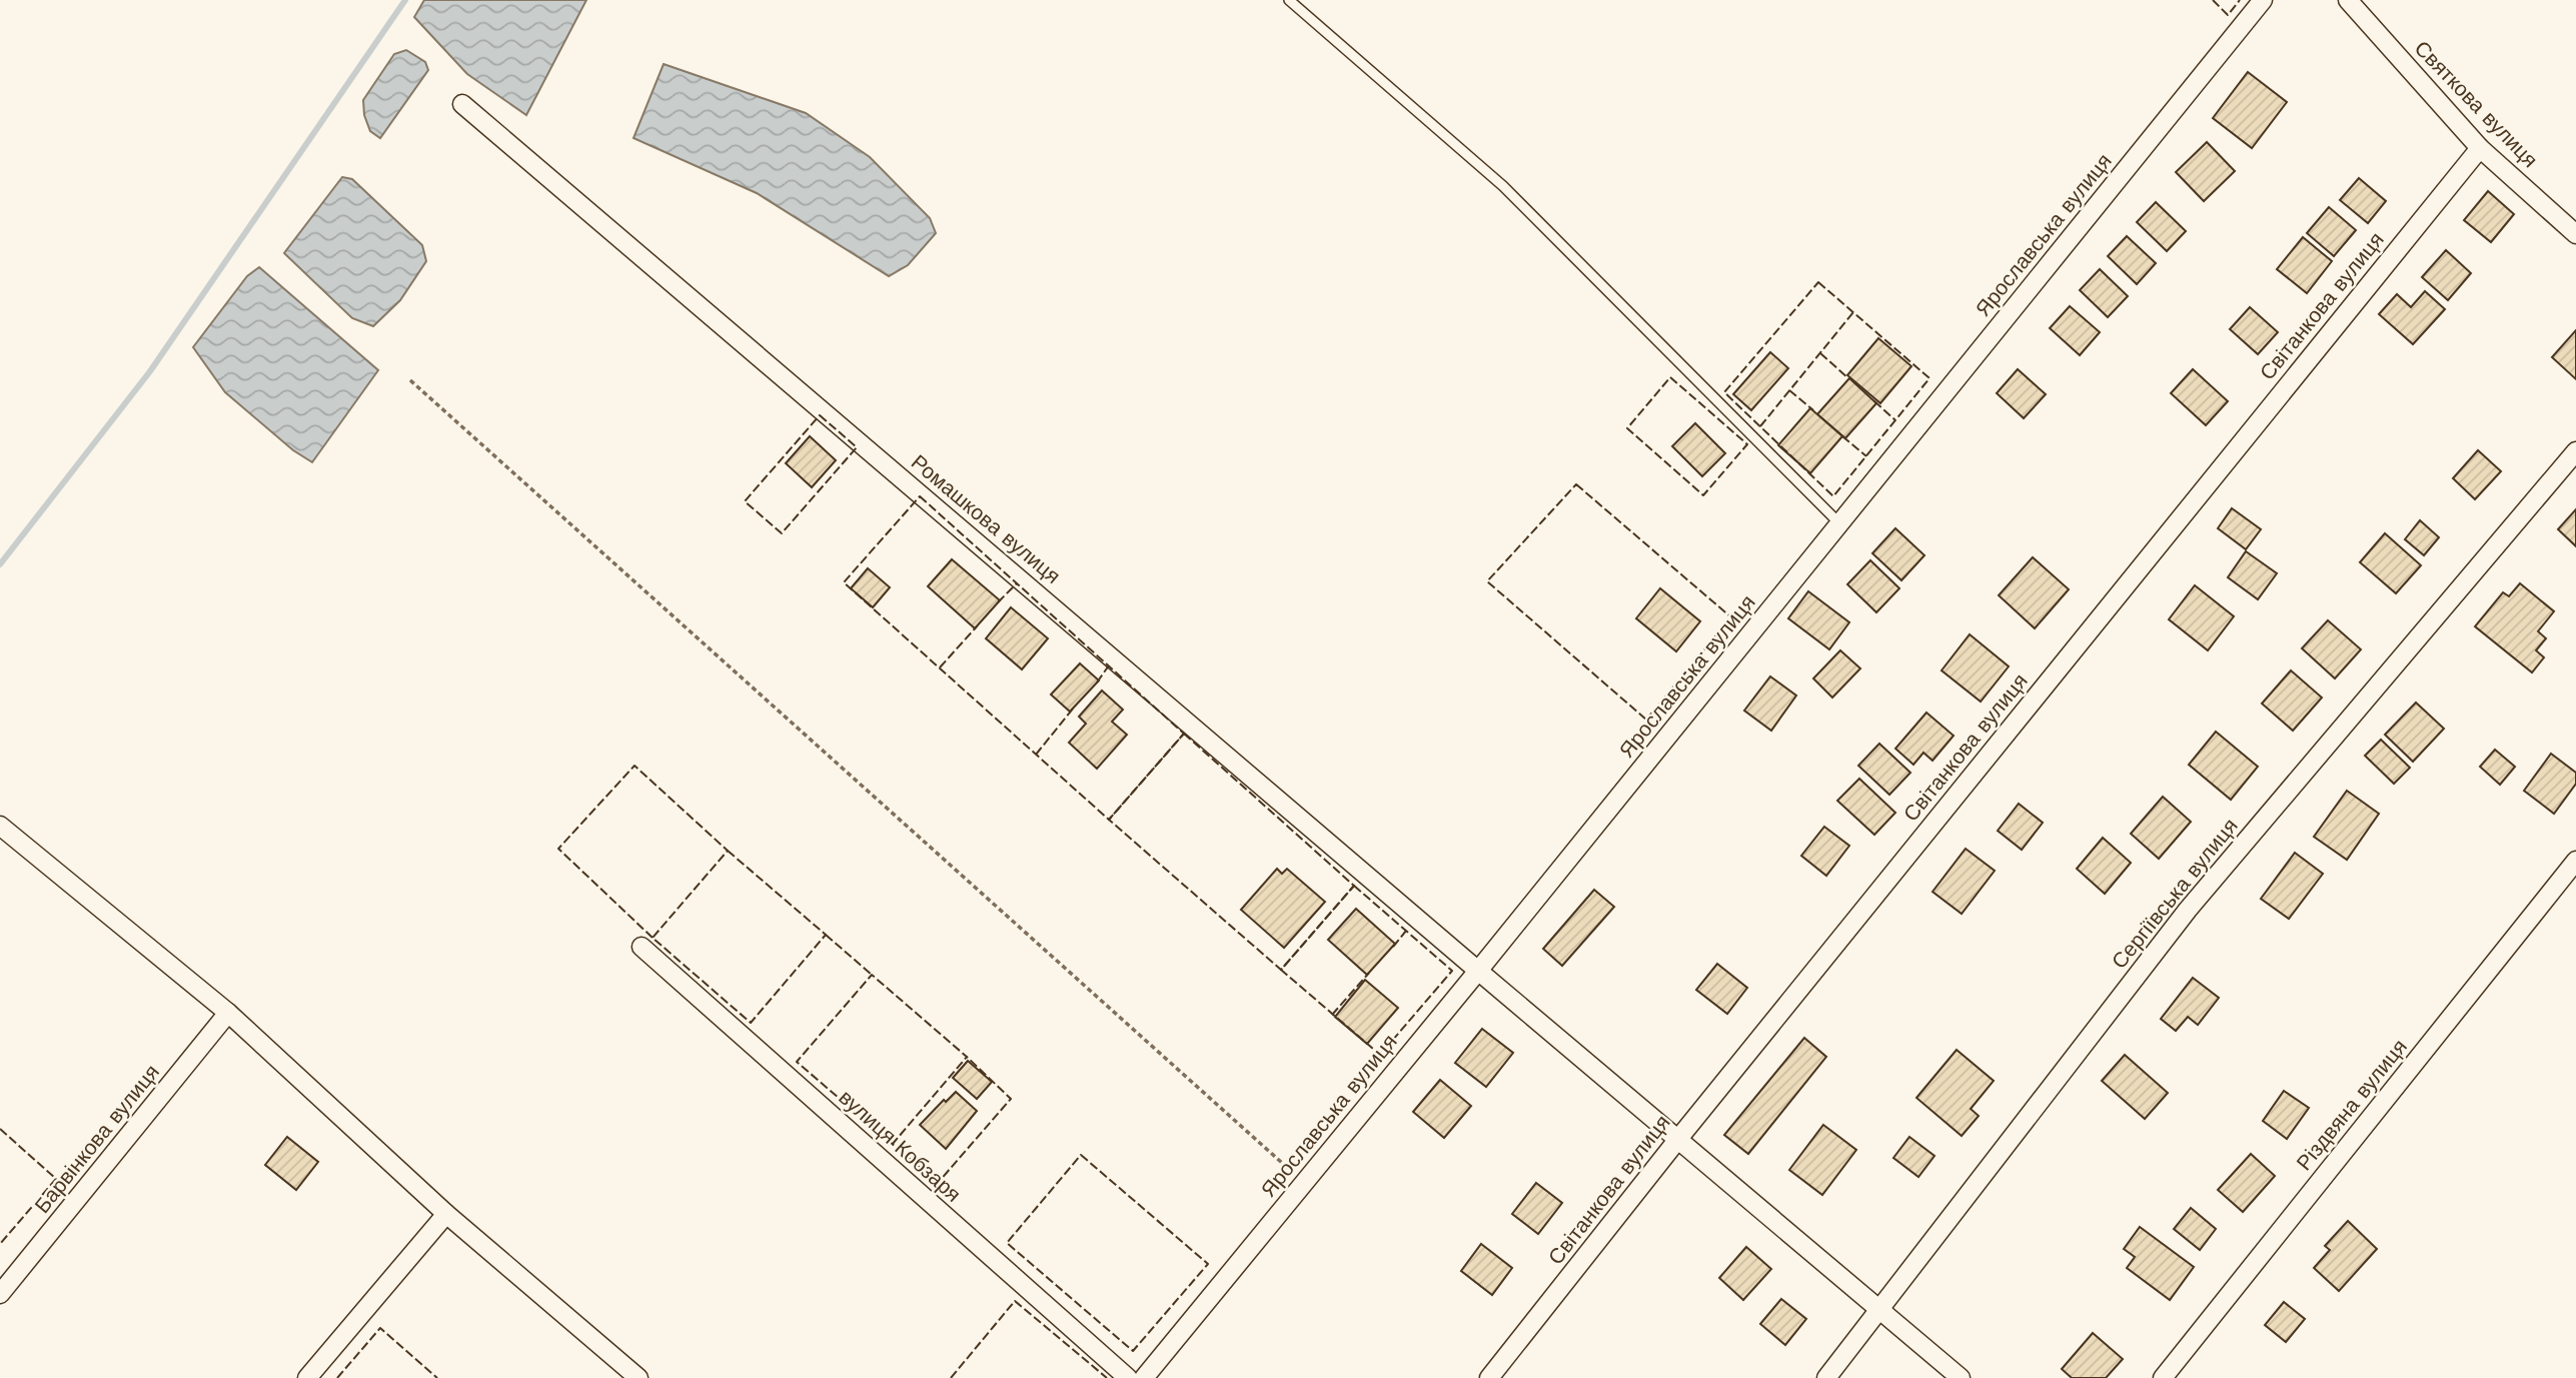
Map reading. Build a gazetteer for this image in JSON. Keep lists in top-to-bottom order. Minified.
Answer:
{"streets":{"street":["Святкова вулиця","Ярославська вулиця","Світанкова вулиця","Ромашкова вулиця","Сергіївська вулиця","Різдвяна вулиця","Барвінкова вулиця","вулиця Кобзаря"]},"crossings":[["Святкова вулиця","Світанкова вулиця"],["Ярославська вулиця","Ромашкова вулиця"],["Світанкова вулиця","Ромашкова вулиця"],["Ромашкова вулиця","Сергіївська вулиця"]]}
